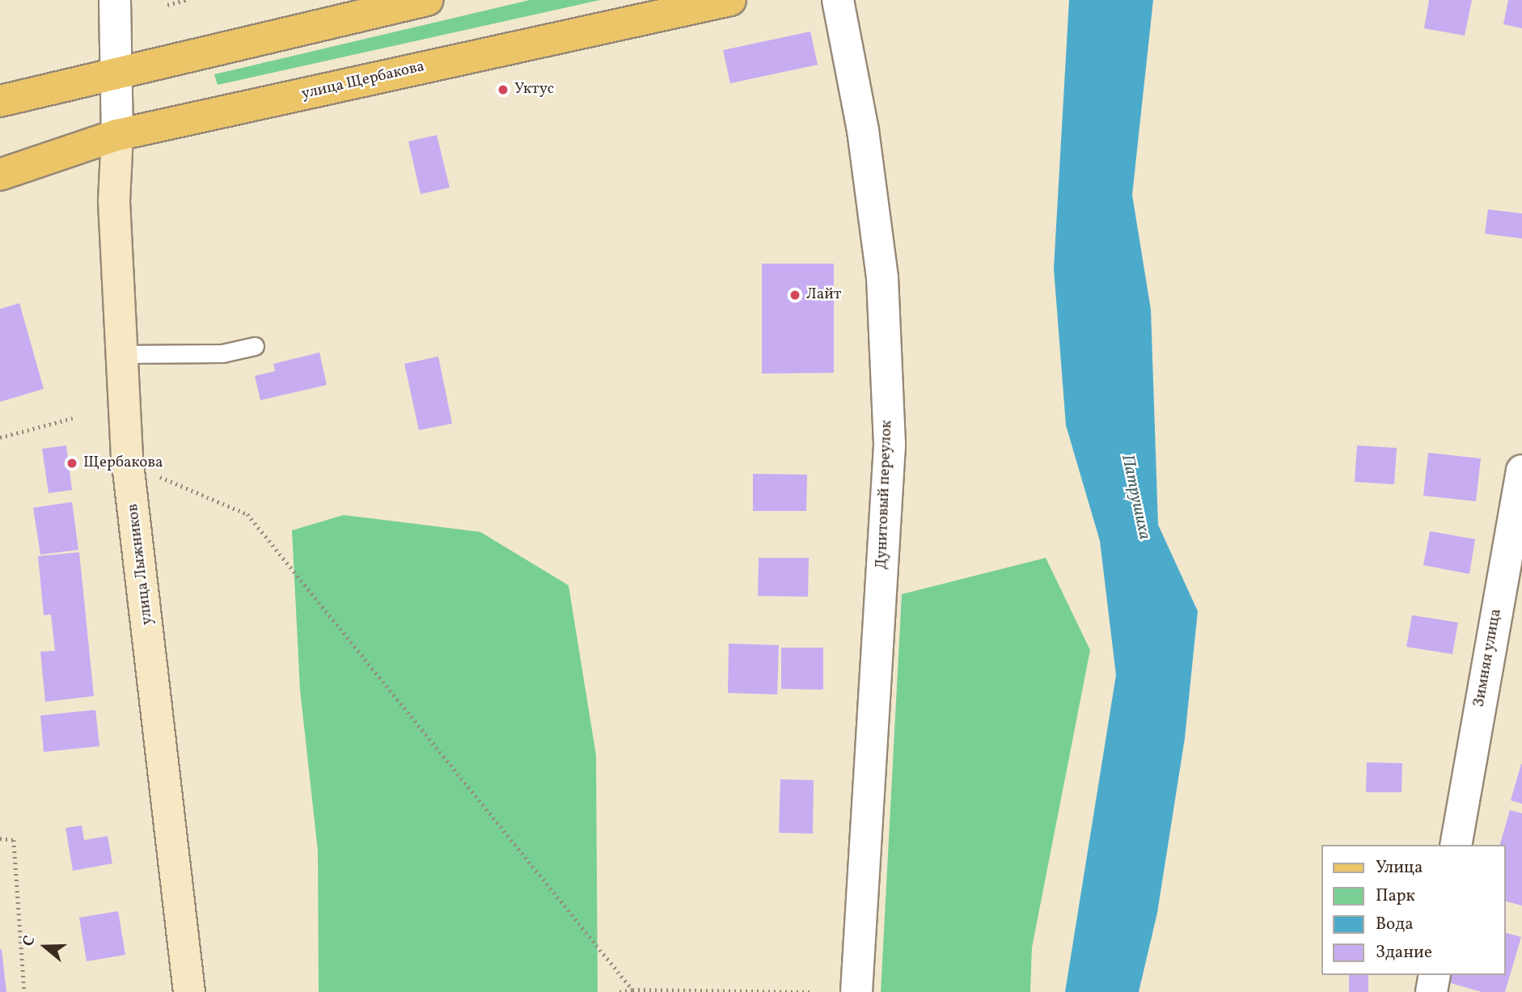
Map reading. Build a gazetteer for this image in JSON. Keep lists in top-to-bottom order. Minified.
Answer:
{"streets":{"main road":["улица Щербакова","улица Лыжников"],"street":["Дунитовый переулок","Зимняя улица"]},"crossings":[["улица Щербакова","улица Лыжников"]],"water":["Патрушиха"],"places":["Уктус","Лайт","Щербакова"],"legend":["Улица","Парк","Вода","Здание"],"north":"left"}
